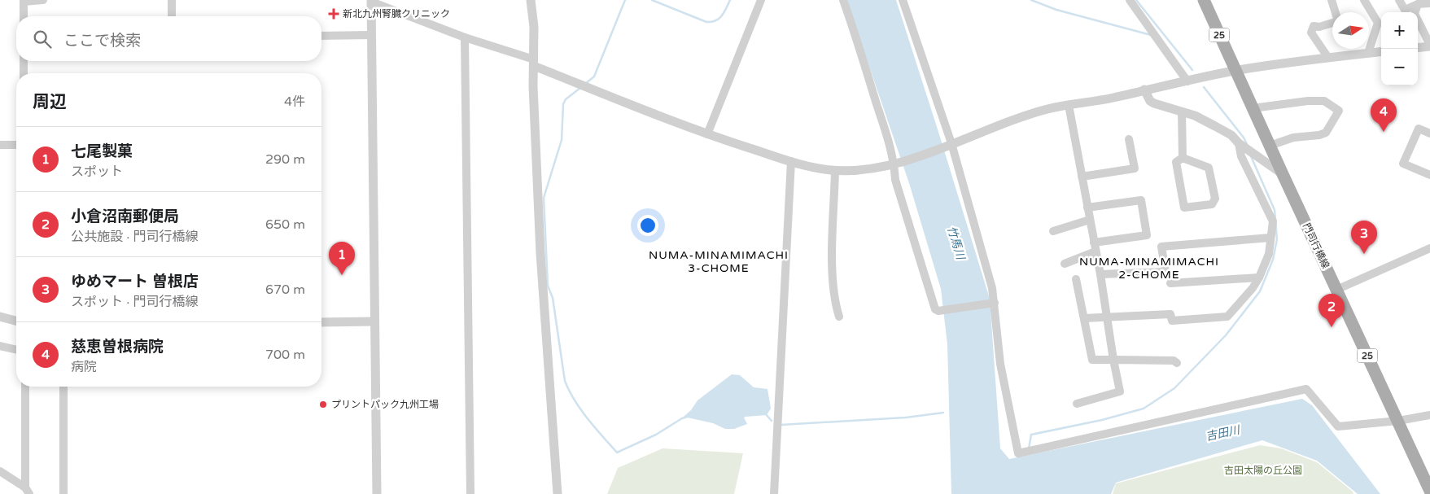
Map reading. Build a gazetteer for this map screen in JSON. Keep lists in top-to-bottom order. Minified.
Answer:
{"streets":{"main road":["25","門司行橋線"]},"districts":["NUMA-MINAMIMACHI 3-CHOME","NUMA-MINAMIMACHI 2-CHOME"],"water":["竹馬川","吉田川"],"parks":["吉田太陽の丘公園"],"places":{"health":["新北九州腎臓クリニック"],"other":["プリントパック九州工場"]},"north":"right","page":{"map_buttons":["+","−"],"search":"ここで検索","heading":["周辺","4件"],"pins":["4","3","1","2"],"list":[{"mark":"1","name":"七尾製菓","note":"スポット","value":"290 m"},{"mark":"2","name":"小倉沼南郵便局","note":"公共施設 · 門司行橋線","value":"650 m"},{"mark":"3","name":"ゆめマート 曽根店","note":"スポット · 門司行橋線","value":"670 m"},{"mark":"4","name":"慈恵曽根病院","note":"病院","value":"700 m"}]}}
